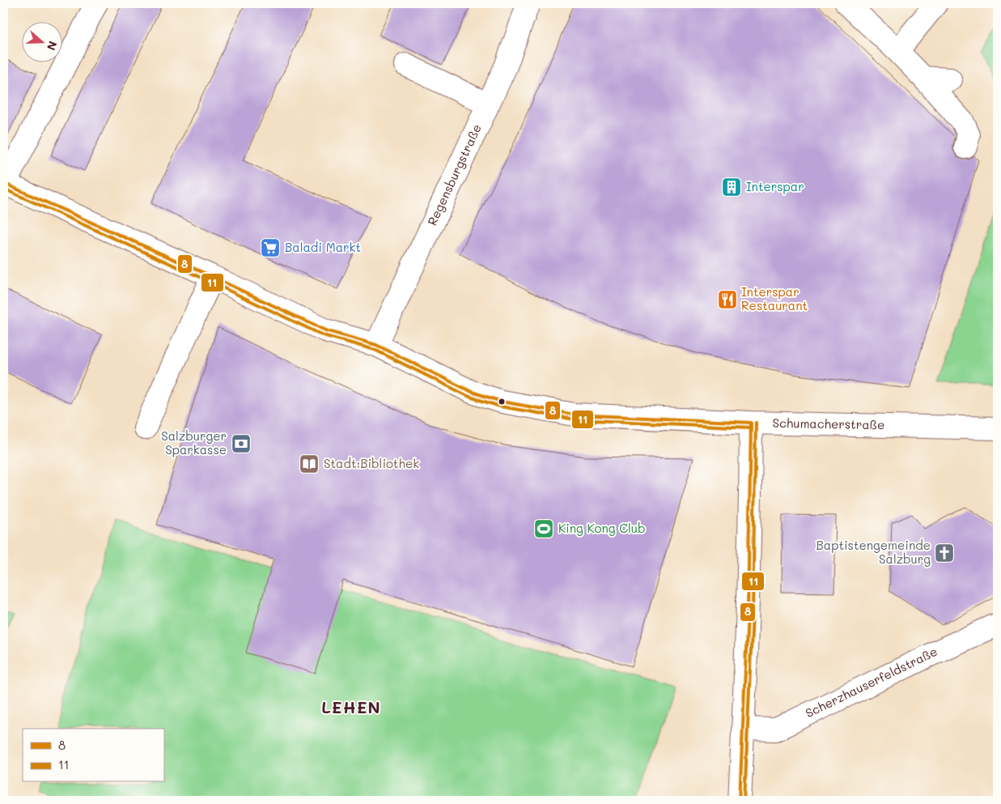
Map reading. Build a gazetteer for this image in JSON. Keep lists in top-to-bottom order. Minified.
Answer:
{"streets":{"street":["Regensburgstraße","Schumacherstraße","Scherzhauserfeldstraße"]},"crossings":[["Regensburgstraße","Schumacherstraße"]],"districts":["LEHEN"],"places":{"building":["Interspar"],"supermarket":["Baladi Markt"],"restaurant":["Interspar Restaurant"],"bank":["Salzburger Sparkasse"],"library":["Stadt:Bibliothek"],"sports":["King Kong Club"],"church":["Baptistengemeinde Salzburg"]},"lines":["transit line 8","transit line 11"],"legend":["8","11"],"north":"right"}
